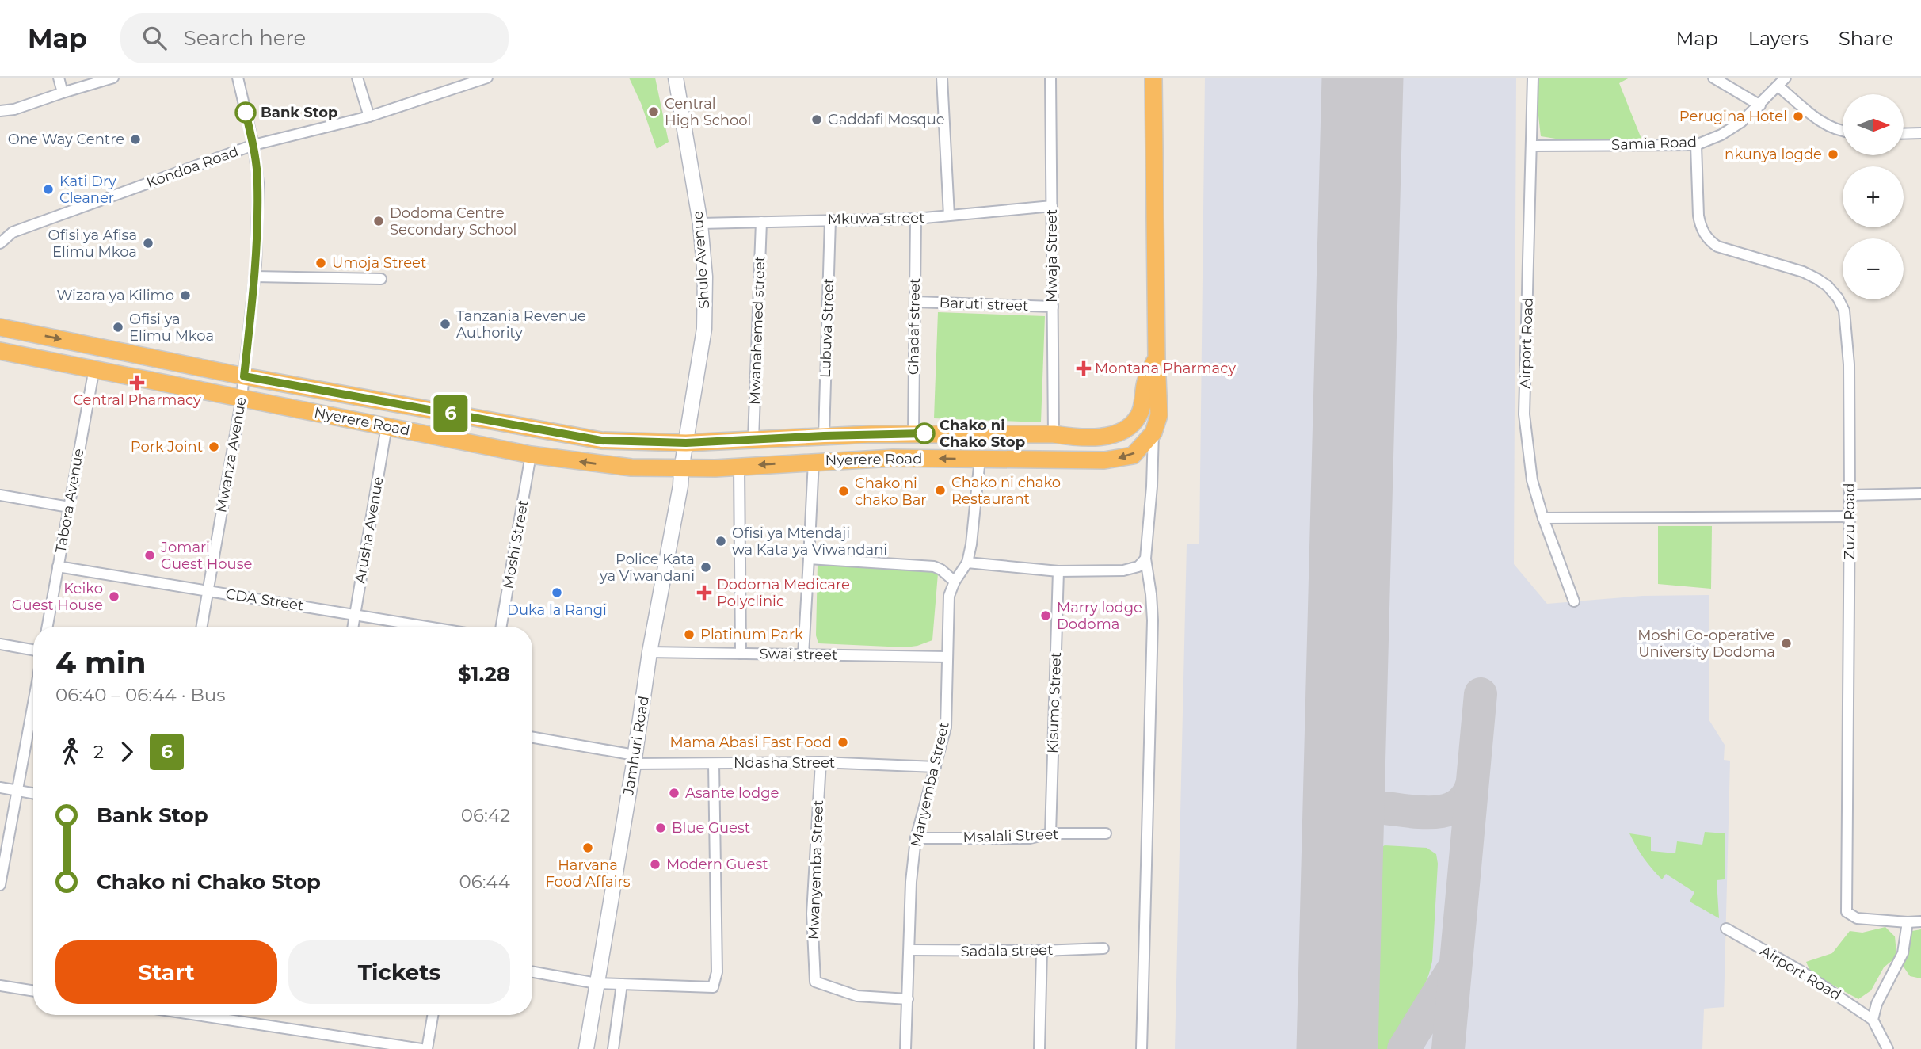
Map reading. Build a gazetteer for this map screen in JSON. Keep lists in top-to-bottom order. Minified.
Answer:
{"streets":{"highway":["Nyerere Road"],"main road":["Shule Avenue","Jamhuri Road"],"street":["Samia Road","Kondoa Road","Mkuwa street","Mwaja Street","Baruti street","Ghadaf street","Lubuva Street","Mwanahemed street","Airport Road","Mwanza Avenue","Tabora Avenue","Zuzu Road","Arusha Avenue","Moshi Street","CDA Street","Swai street","Kisumo Street","Ndasha Street","Manyemba Street","Msalali Street","Mwanyemba Street","Sadala street"]},"crossings":[["Samia Road","Airport Road"],["Samia Road","Zuzu Road"],["Kondoa Road","Mwanza Avenue"],["Mkuwa street","Mwaja Street"],["Mkuwa street","Shule Avenue"],["Mkuwa street","Ghadaf street"],["Mkuwa street","Lubuva Street"],["Mkuwa street","Mwanahemed street"],["Mwaja Street","Baruti street"],["Mwaja Street","Nyerere Road"],["Shule Avenue","Nyerere Road"],["Shule Avenue","Jamhuri Road"],["Baruti street","Ghadaf street"],["Ghadaf street","Nyerere Road"],["Lubuva Street","Nyerere Road"],["Mwanahemed street","Nyerere Road"],["Nyerere Road","Mwanza Avenue"],["Nyerere Road","Tabora Avenue"],["Nyerere Road","Arusha Avenue"],["Nyerere Road","Moshi Street"],["Nyerere Road","Jamhuri Road"],["Nyerere Road","Manyemba Street"],["Mwanza Avenue","CDA Street"],["Tabora Avenue","CDA Street"],["Arusha Avenue","CDA Street"],["Swai street","Jamhuri Road"],["Swai street","Manyemba Street"],["Kisumo Street","Msalali Street"],["Jamhuri Road","Ndasha Street"],["Ndasha Street","Manyemba Street"],["Ndasha Street","Mwanyemba Street"],["Manyemba Street","Msalali Street"],["Manyemba Street","Mwanyemba Street"],["Manyemba Street","Sadala street"]],"places":{"other":["Central High School","Bank Stop","Perugina Hotel","Gaddafi Mosque","One Way Centre","nkunya logde","Kati Dry Cleaner","Dodoma Centre Secondary School","Ofisi ya Afisa Elimu Mkoa","Umoja Street","Wizara ya Kilimo","Tanzania Revenue Authority","Ofisi ya Elimu Mkoa","Chako ni Chako Stop","Pork Joint","Chako ni chako Restaurant","Chako ni chako Bar","Ofisi ya Mtendaji wa Kata ya Viwandani","Jomari Guest House","Police Kata ya Viwandani","Duka la Rangi","Keiko Guest House","Marry lodge Dodoma","Platinum Park","Moshi Co-operative University Dodoma","Mama Abasi Fast Food","Asante lodge","Blue Guest","Harvana Food Affairs","Modern Guest"],"health":["Montana Pharmacy","Central Pharmacy","Dodoma Medicare Polyclinic"]},"lines":["bus line 6"],"north":"right","page":{"header":"Map","search":"Search here","nav":["Map","Layers","Share"],"on_map":"6","map_buttons":["+","−"],"heading":["4 min","06:40 – 06:44 · Bus","$1.28"],"legs":["2","6"],"list":[{"name":"Bank Stop","value":"06:42"},{"name":"Chako ni Chako Stop","value":"06:44"}],"buttons":["Start","Tickets"]}}
